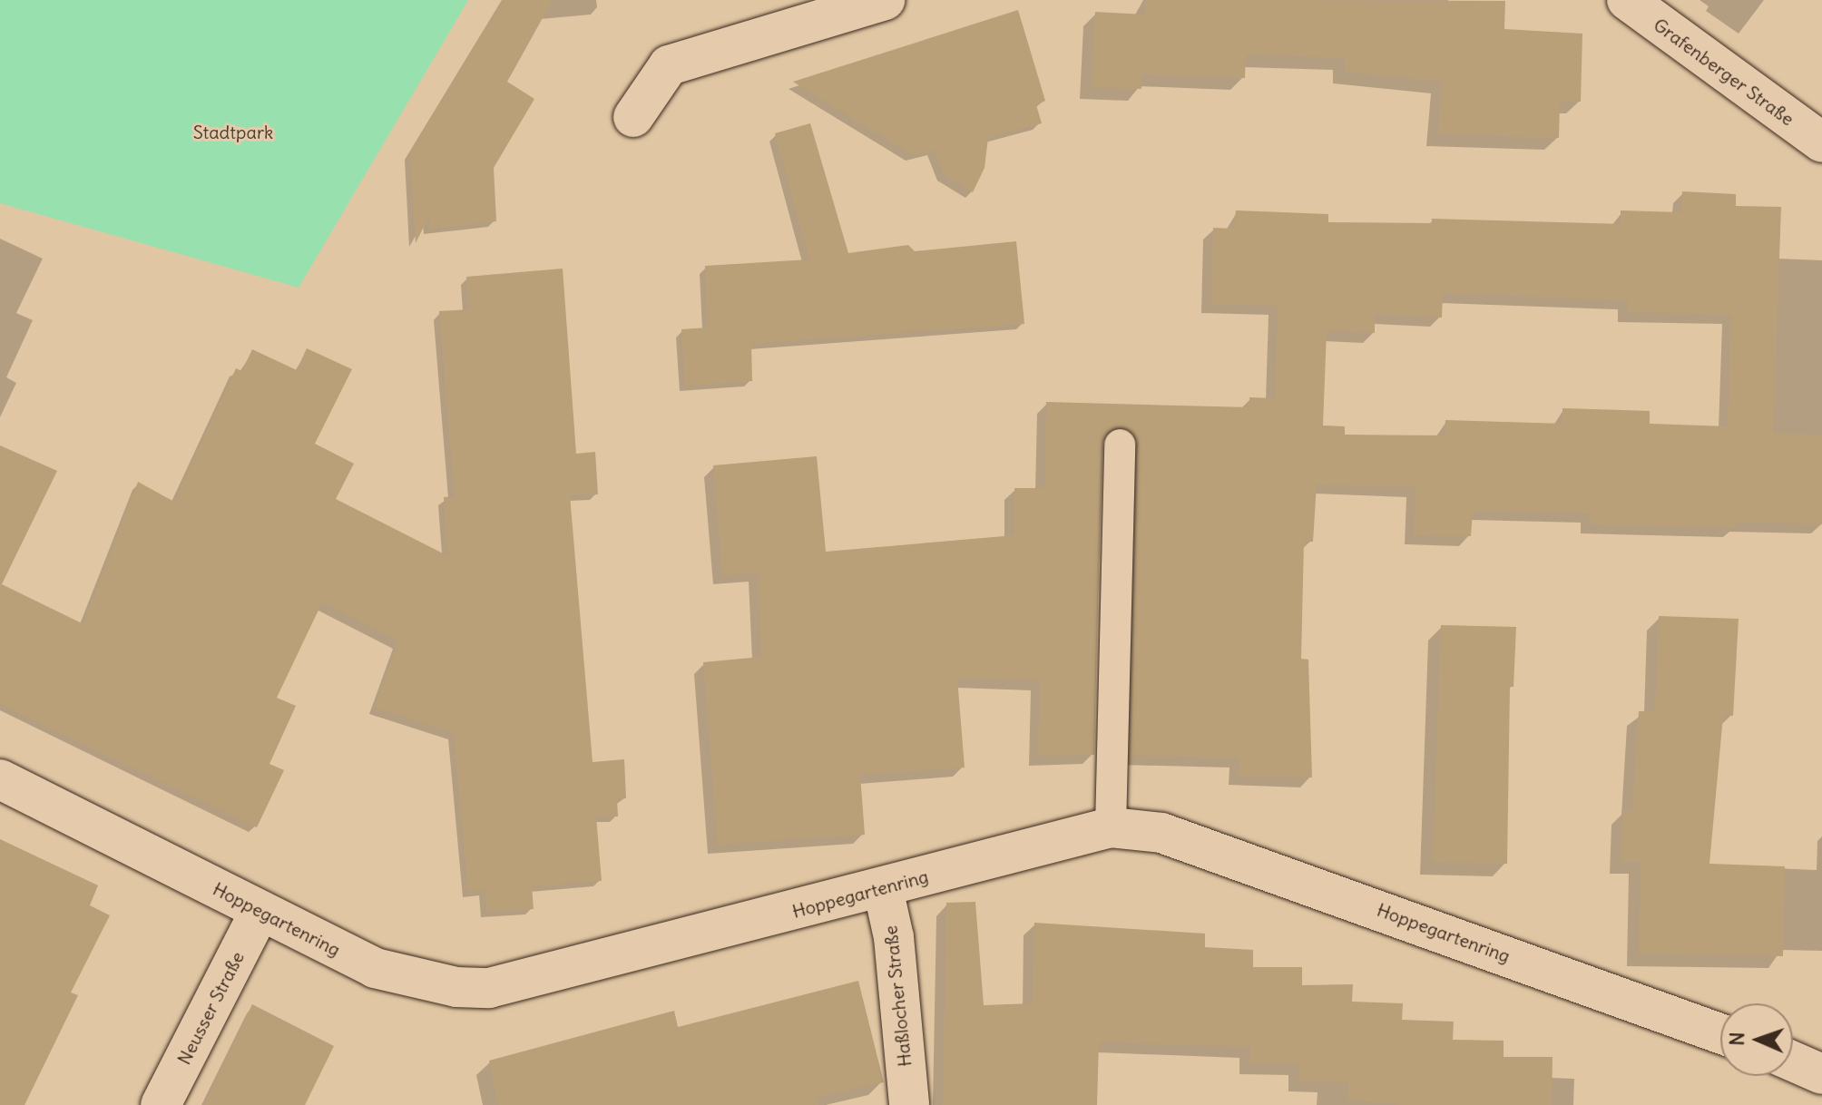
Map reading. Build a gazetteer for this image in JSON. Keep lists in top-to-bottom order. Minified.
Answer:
{"streets":{"street":["Grafenberger Straße","Hoppegartenring","Haßlocher Straße","Neusser Straße"]},"crossings":[["Hoppegartenring","Haßlocher Straße"],["Hoppegartenring","Neusser Straße"]],"parks":["Stadtpark"],"north":"left"}
